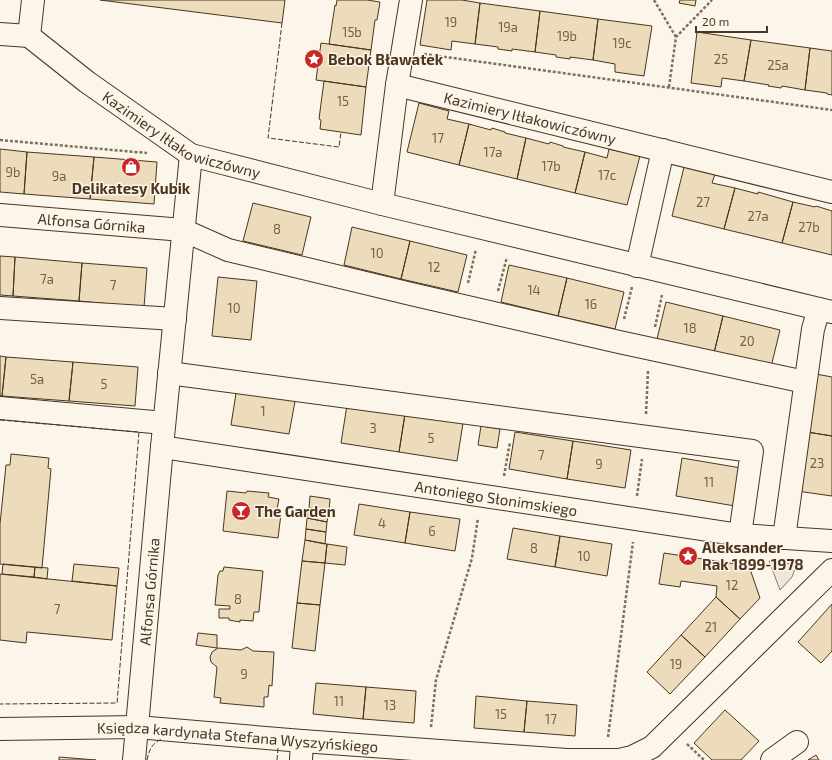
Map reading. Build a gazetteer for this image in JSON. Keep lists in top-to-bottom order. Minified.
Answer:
{"streets":{"street":["Kazimiery Iłłakowiczówny","Alfonsa Górnika","Antoniego Słonimskiego","Księdza kardynała Stefana Wyszyńskiego"]},"crossings":[["Kazimiery Iłłakowiczówny","Alfonsa Górnika"],["Alfonsa Górnika","Antoniego Słonimskiego"],["Alfonsa Górnika","Księdza kardynała Stefana Wyszyńskiego"]],"places":{"place":["Bebok Bławatek","Aleksander Rak 1899-1978"],"shop":["Delikatesy Kubik"],"bar":["The Garden"]},"house_numbers":["19","19a","15b","19b","19c","25","25a","15","17","17a","17b","9b","17c","9a","27","27a","27b","8","10","12","7a","7","14","16","10","18","20","5a","5","1","3","5","7","23","9","11","4","6","8","10","12","8","7","21","19","9","11","13","15","17"],"scale_bar":"20 m"}
